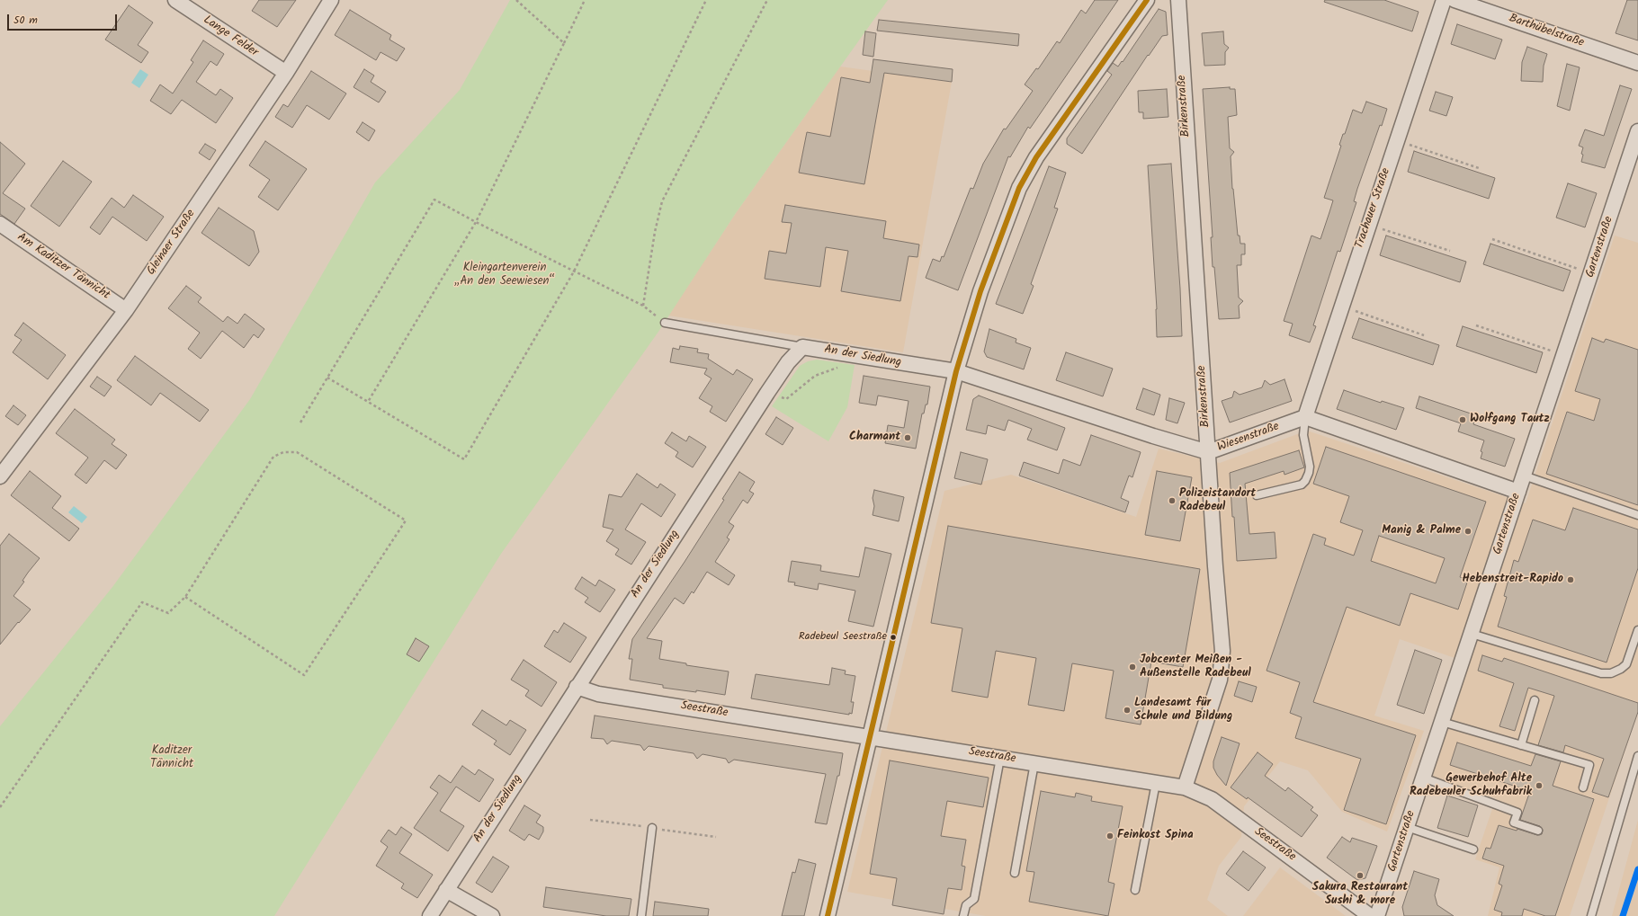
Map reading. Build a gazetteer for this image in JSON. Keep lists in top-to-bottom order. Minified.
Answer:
{"streets":{"street":["Barthübelstraße","Lange Felder","Birkenstraße","Trachauer Straße","Gleinaer Straße","Gartenstraße","Am Kaditzer Tännicht","An der Siedlung","Wiesenstraße","Seestraße"]},"crossings":[["Lange Felder","Gleinaer Straße"],["Birkenstraße","Wiesenstraße"],["Birkenstraße","Seestraße"],["Trachauer Straße","Wiesenstraße"],["Gleinaer Straße","Am Kaditzer Tännicht"],["An der Siedlung","Wiesenstraße"],["An der Siedlung","Seestraße"]],"parks":["Kleingartenverein „An den Seewiesen“","Kaditzer Tännicht"],"places":["Wolfgang Tautz","Charmant","Polizeistandort Radebeul","Manig & Palme","Hebenstreit-Rapido","Radebeul Seestraße","Jobcenter Meißen - Außenstelle Radebeul","Landesamt für Schule und Bildung","Gewerbehof Alte Radebeuler Schuhfabrik","Feinkost Spina","Sakura Restaurant Sushi & more"],"scale_bar":"50 m"}
